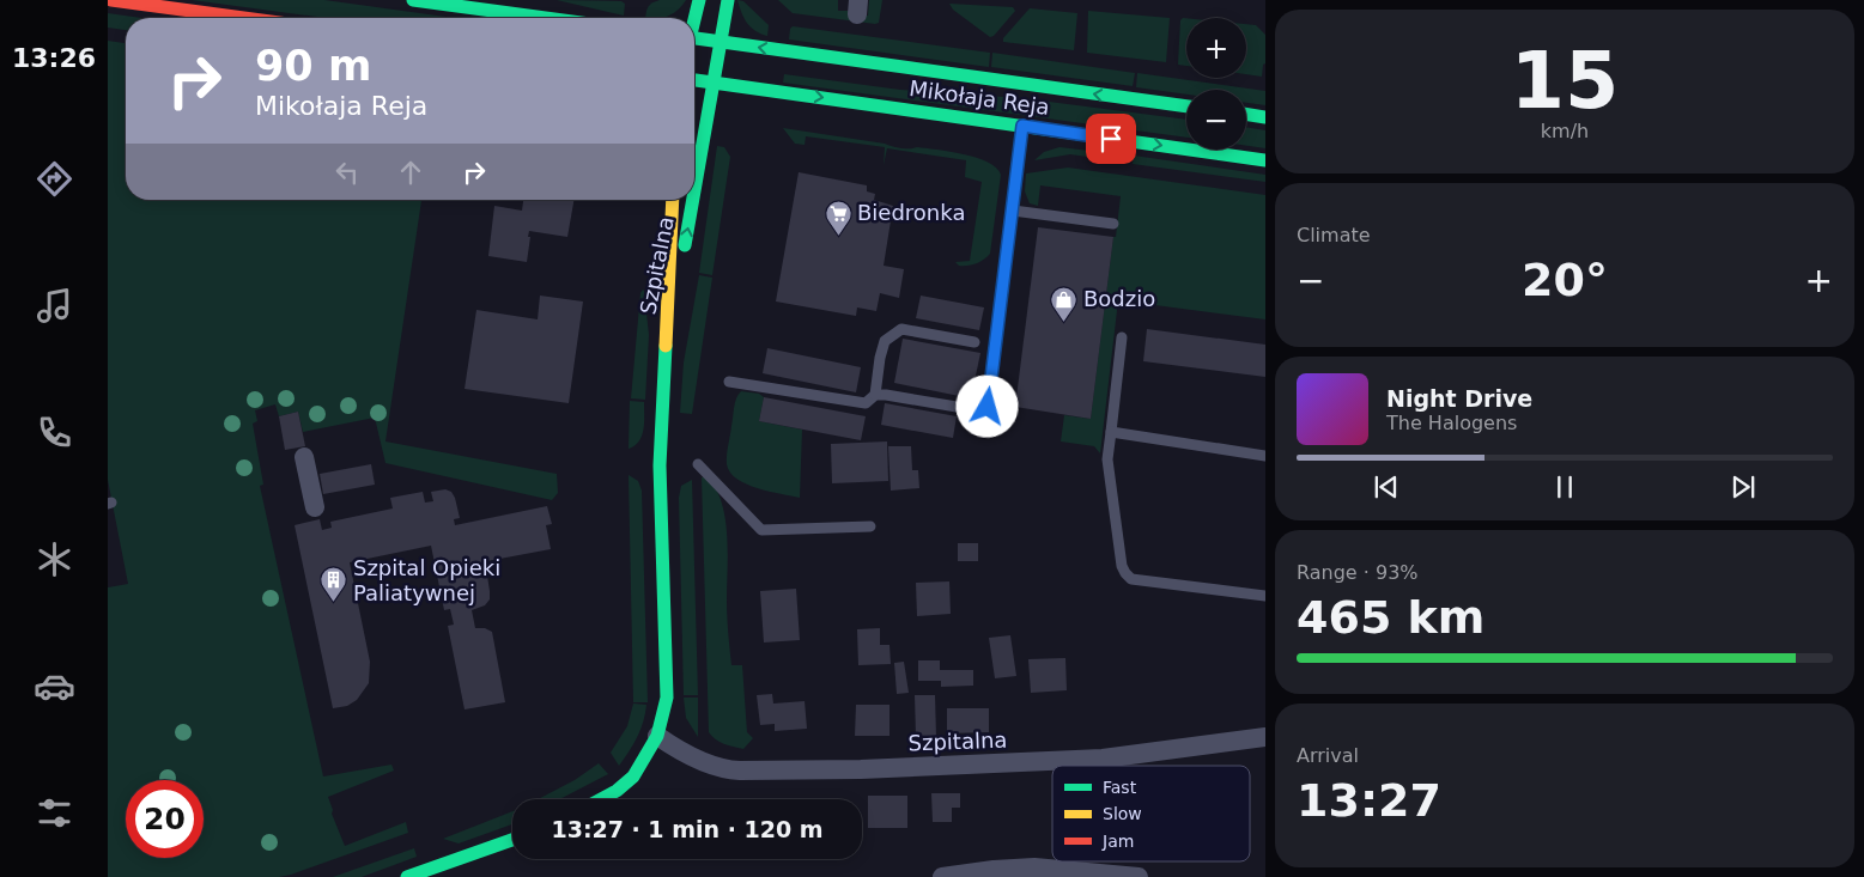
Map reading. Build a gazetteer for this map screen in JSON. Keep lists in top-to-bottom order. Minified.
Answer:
{"streets":{"street":["Mikołaja Reja","Szpitalna"]},"crossings":[["Mikołaja Reja","Szpitalna"]],"places":{"supermarket":["Biedronka"],"shop":["Bodzio"],"building":["Szpital Opieki Paliatywnej"]},"legend":["Fast","Slow","Jam"],"page":{"tabs":"13:26","tile":[["15","km/h"],"Climate",["Range · 93%","465 km"],["Arrival","13:27"]],"map_buttons":["+","−"],"turn":["90 m","Mikołaja Reja"],"heat":["−","20°","+"],"song":["Night Drive","The Halogens"],"limit":"20","trip":"13:27 · 1 min · 120 m"}}
